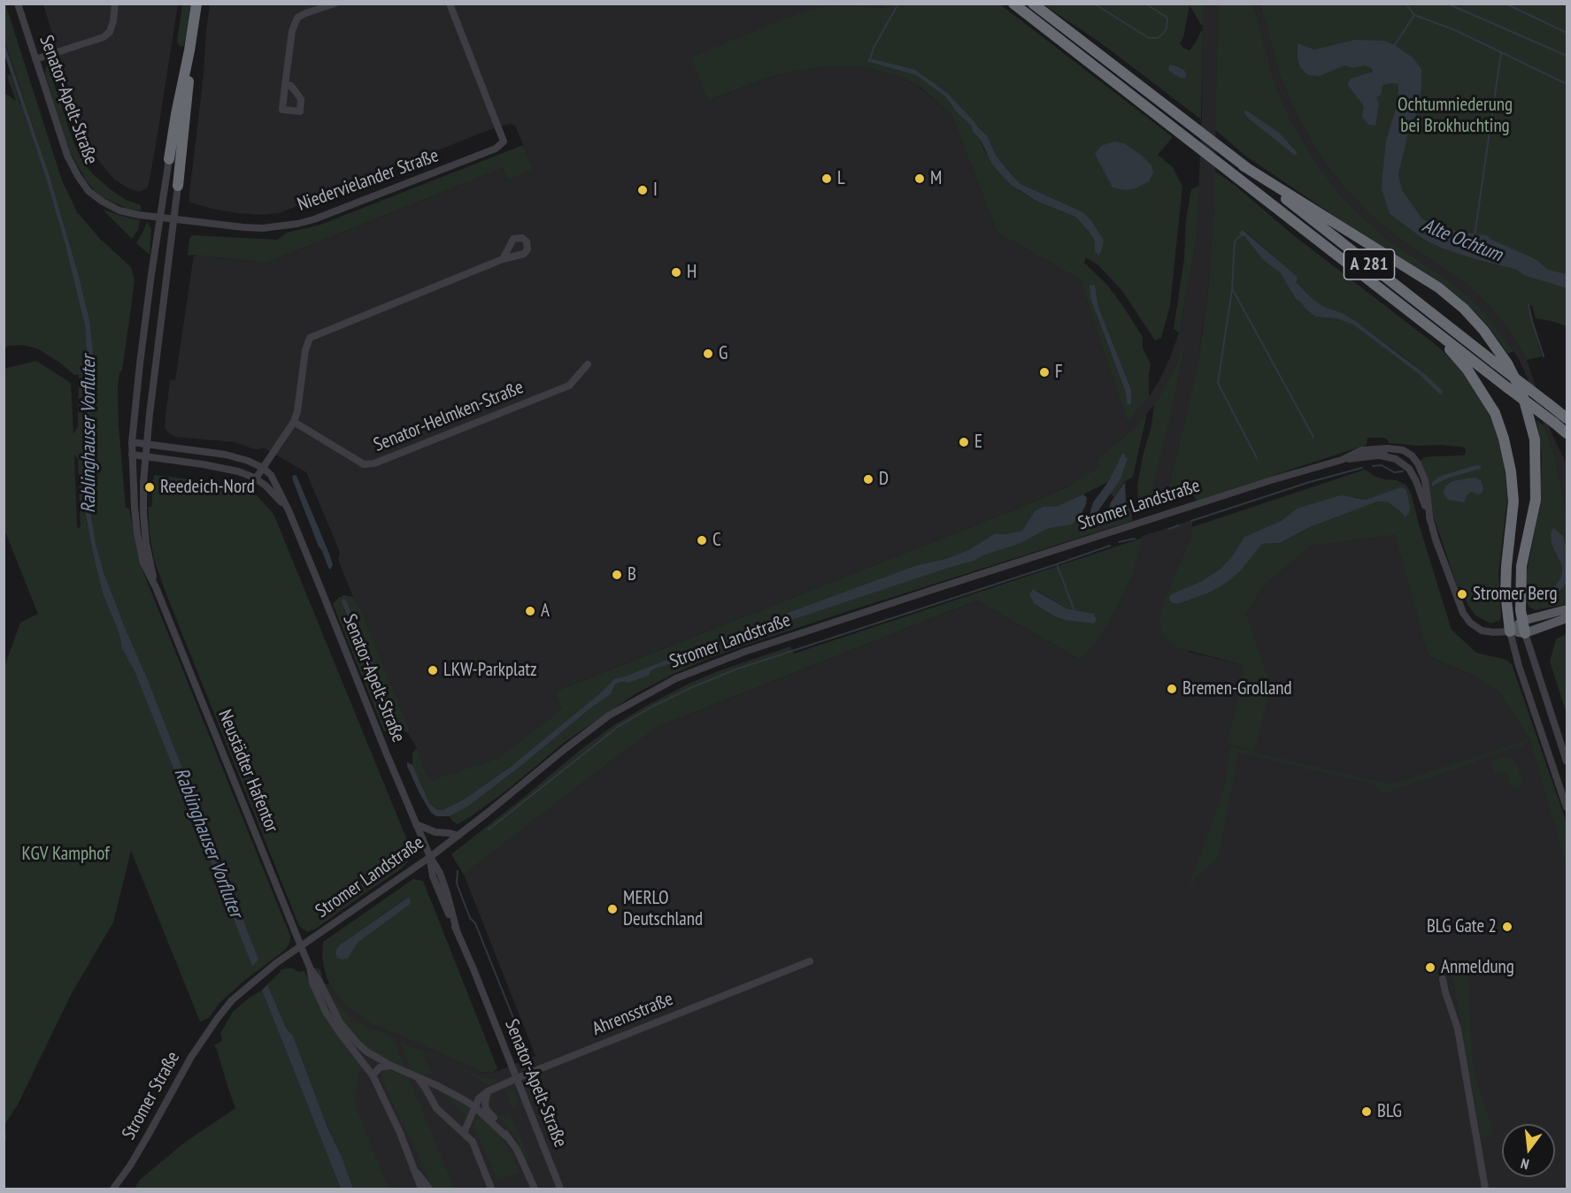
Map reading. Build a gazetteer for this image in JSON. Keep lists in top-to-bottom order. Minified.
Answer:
{"streets":{"highway":["A 281"],"main road":["Stromer Landstraße"],"street":["Senator-Apelt-Straße","Niedervielander Straße","Senator-Helmken-Straße","Neustädter Hafentor","Ahrensstraße","Stromer Straße"]},"crossings":[["Senator-Apelt-Straße","Niedervielander Straße"],["Senator-Apelt-Straße","Stromer Landstraße"],["Senator-Apelt-Straße","Neustädter Hafentor"],["Senator-Apelt-Straße","Ahrensstraße"],["Stromer Landstraße","Neustädter Hafentor"],["Stromer Landstraße","Stromer Straße"],["Neustädter Hafentor","Ahrensstraße"]],"water":["Alte Ochtum","Rablinghauser Vorfluter"],"parks":["Ochtumniederung bei Brokhuchting","KGV Kamphof"],"places":["L","M","I","H","G","F","E","D","Reedeich-Nord","C","B","Stromer Berg","A","LKW-Parkplatz","Bremen-Grolland","MERLO Deutschland","BLG Gate 2","Anmeldung","BLG"],"north":"bottom"}
